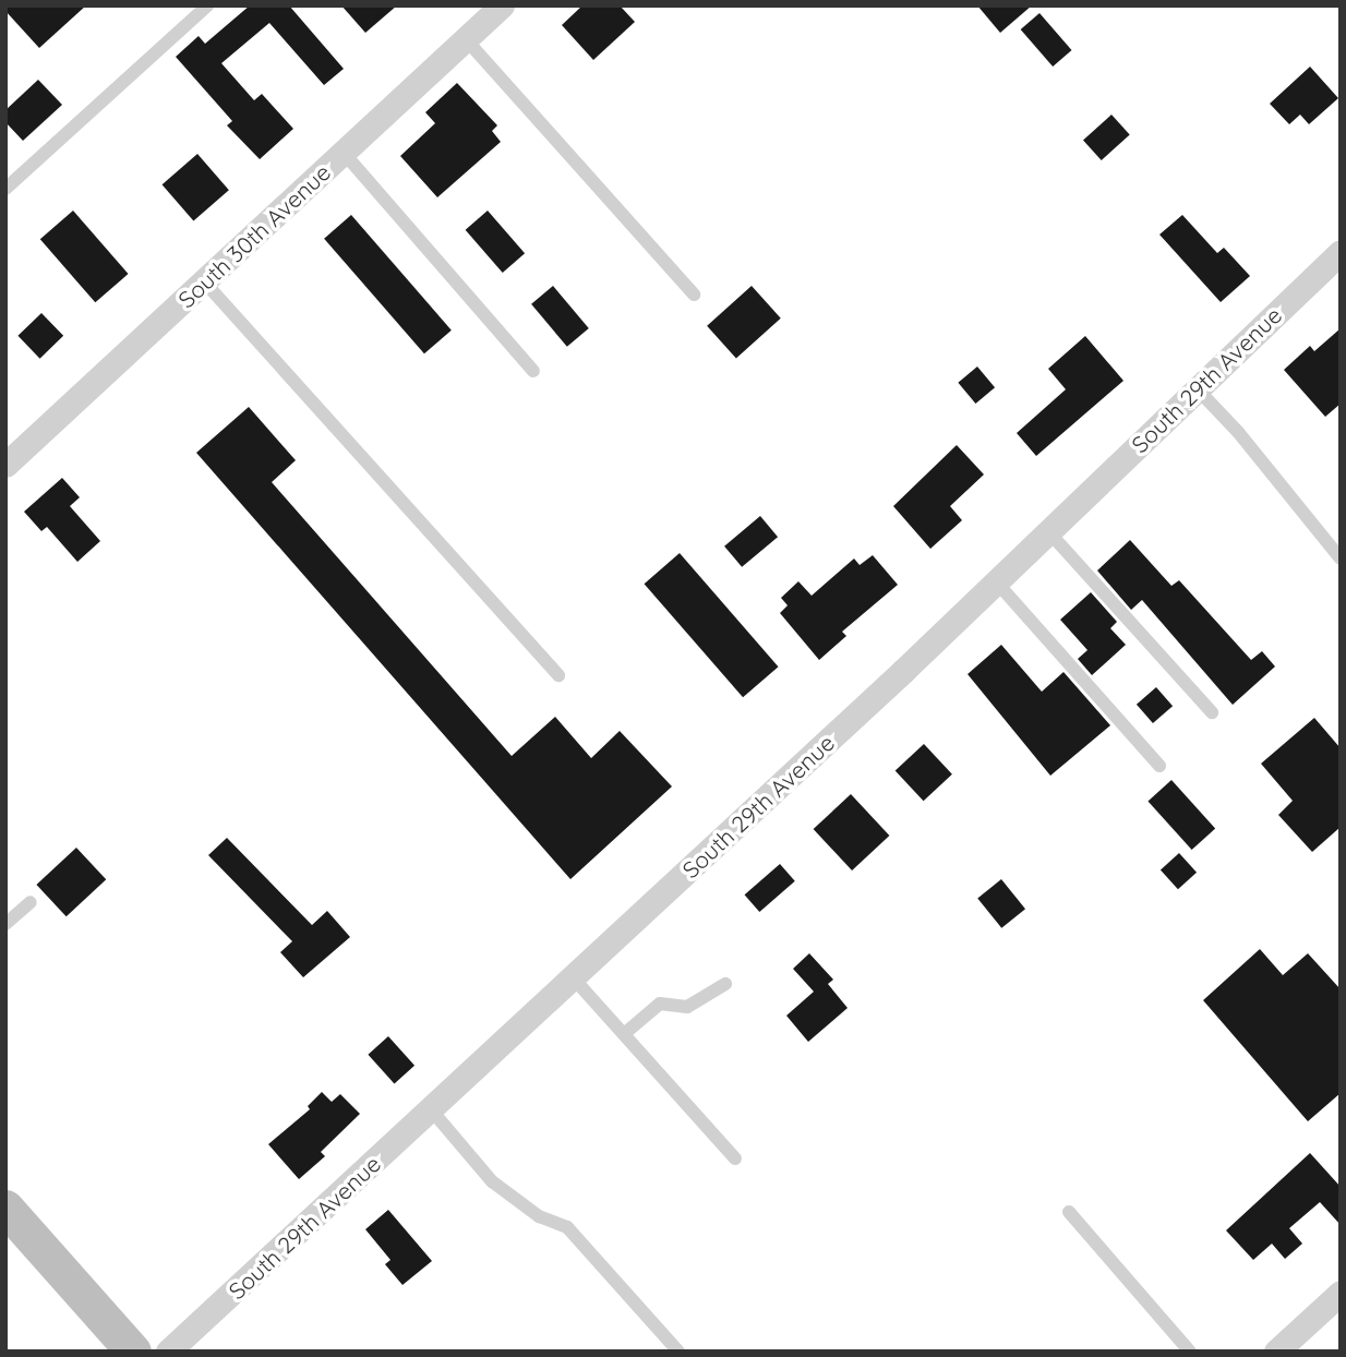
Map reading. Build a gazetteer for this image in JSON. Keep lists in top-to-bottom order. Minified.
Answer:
{"streets":{"street":["South 30th Avenue","South 29th Avenue"]}}
